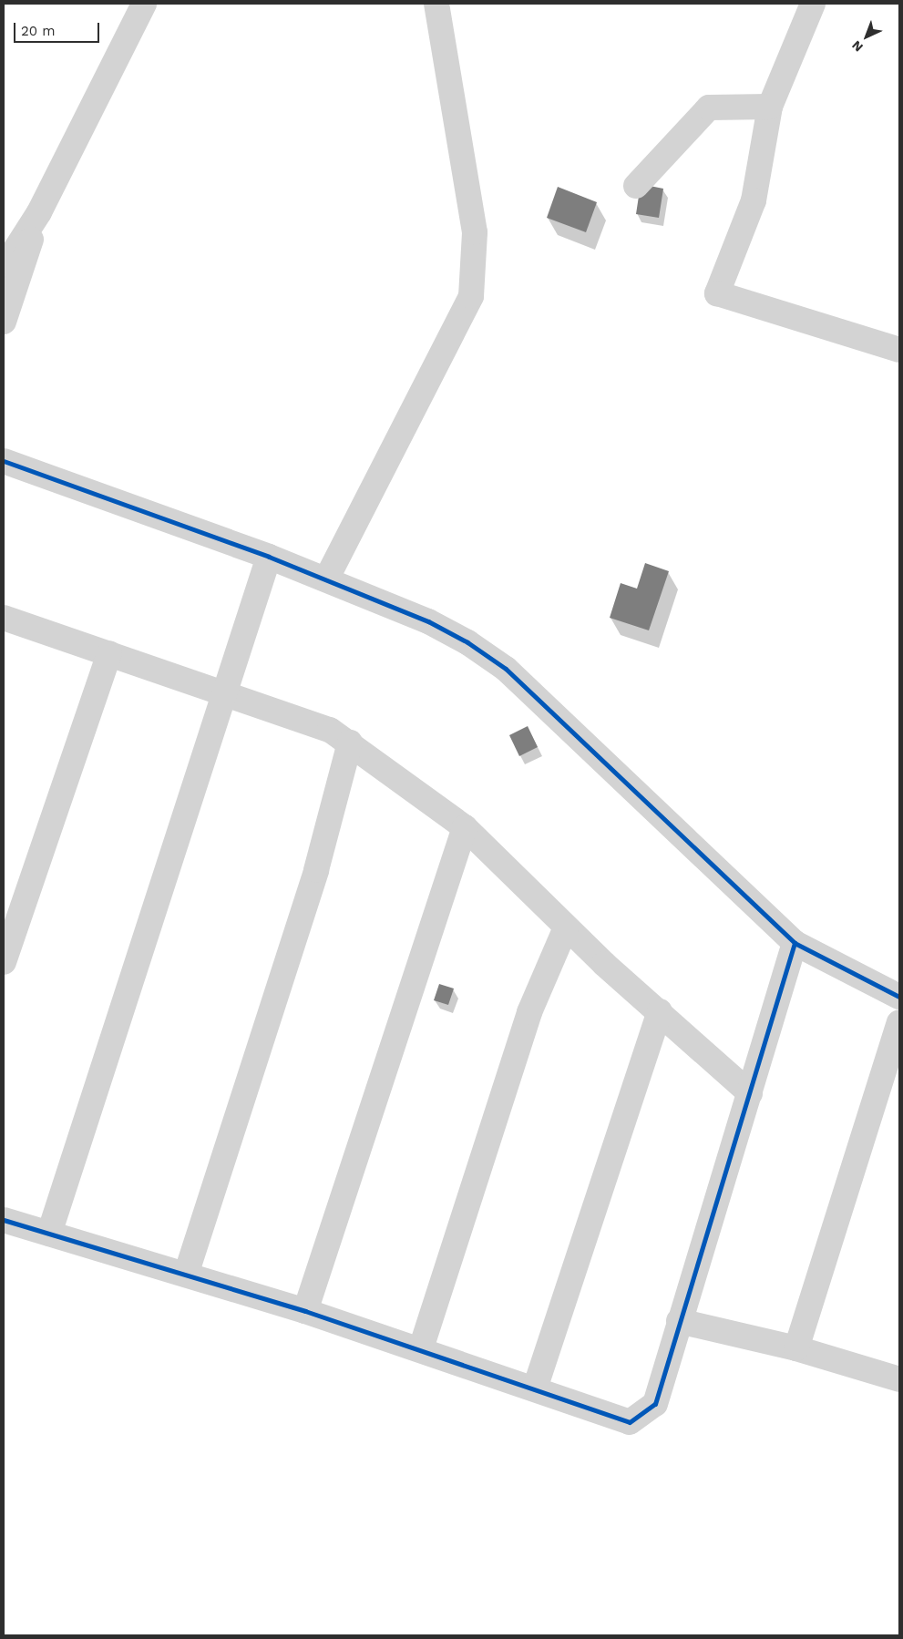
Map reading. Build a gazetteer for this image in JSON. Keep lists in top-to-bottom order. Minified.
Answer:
{"scale_bar":"20 m","north":"bottom left"}
